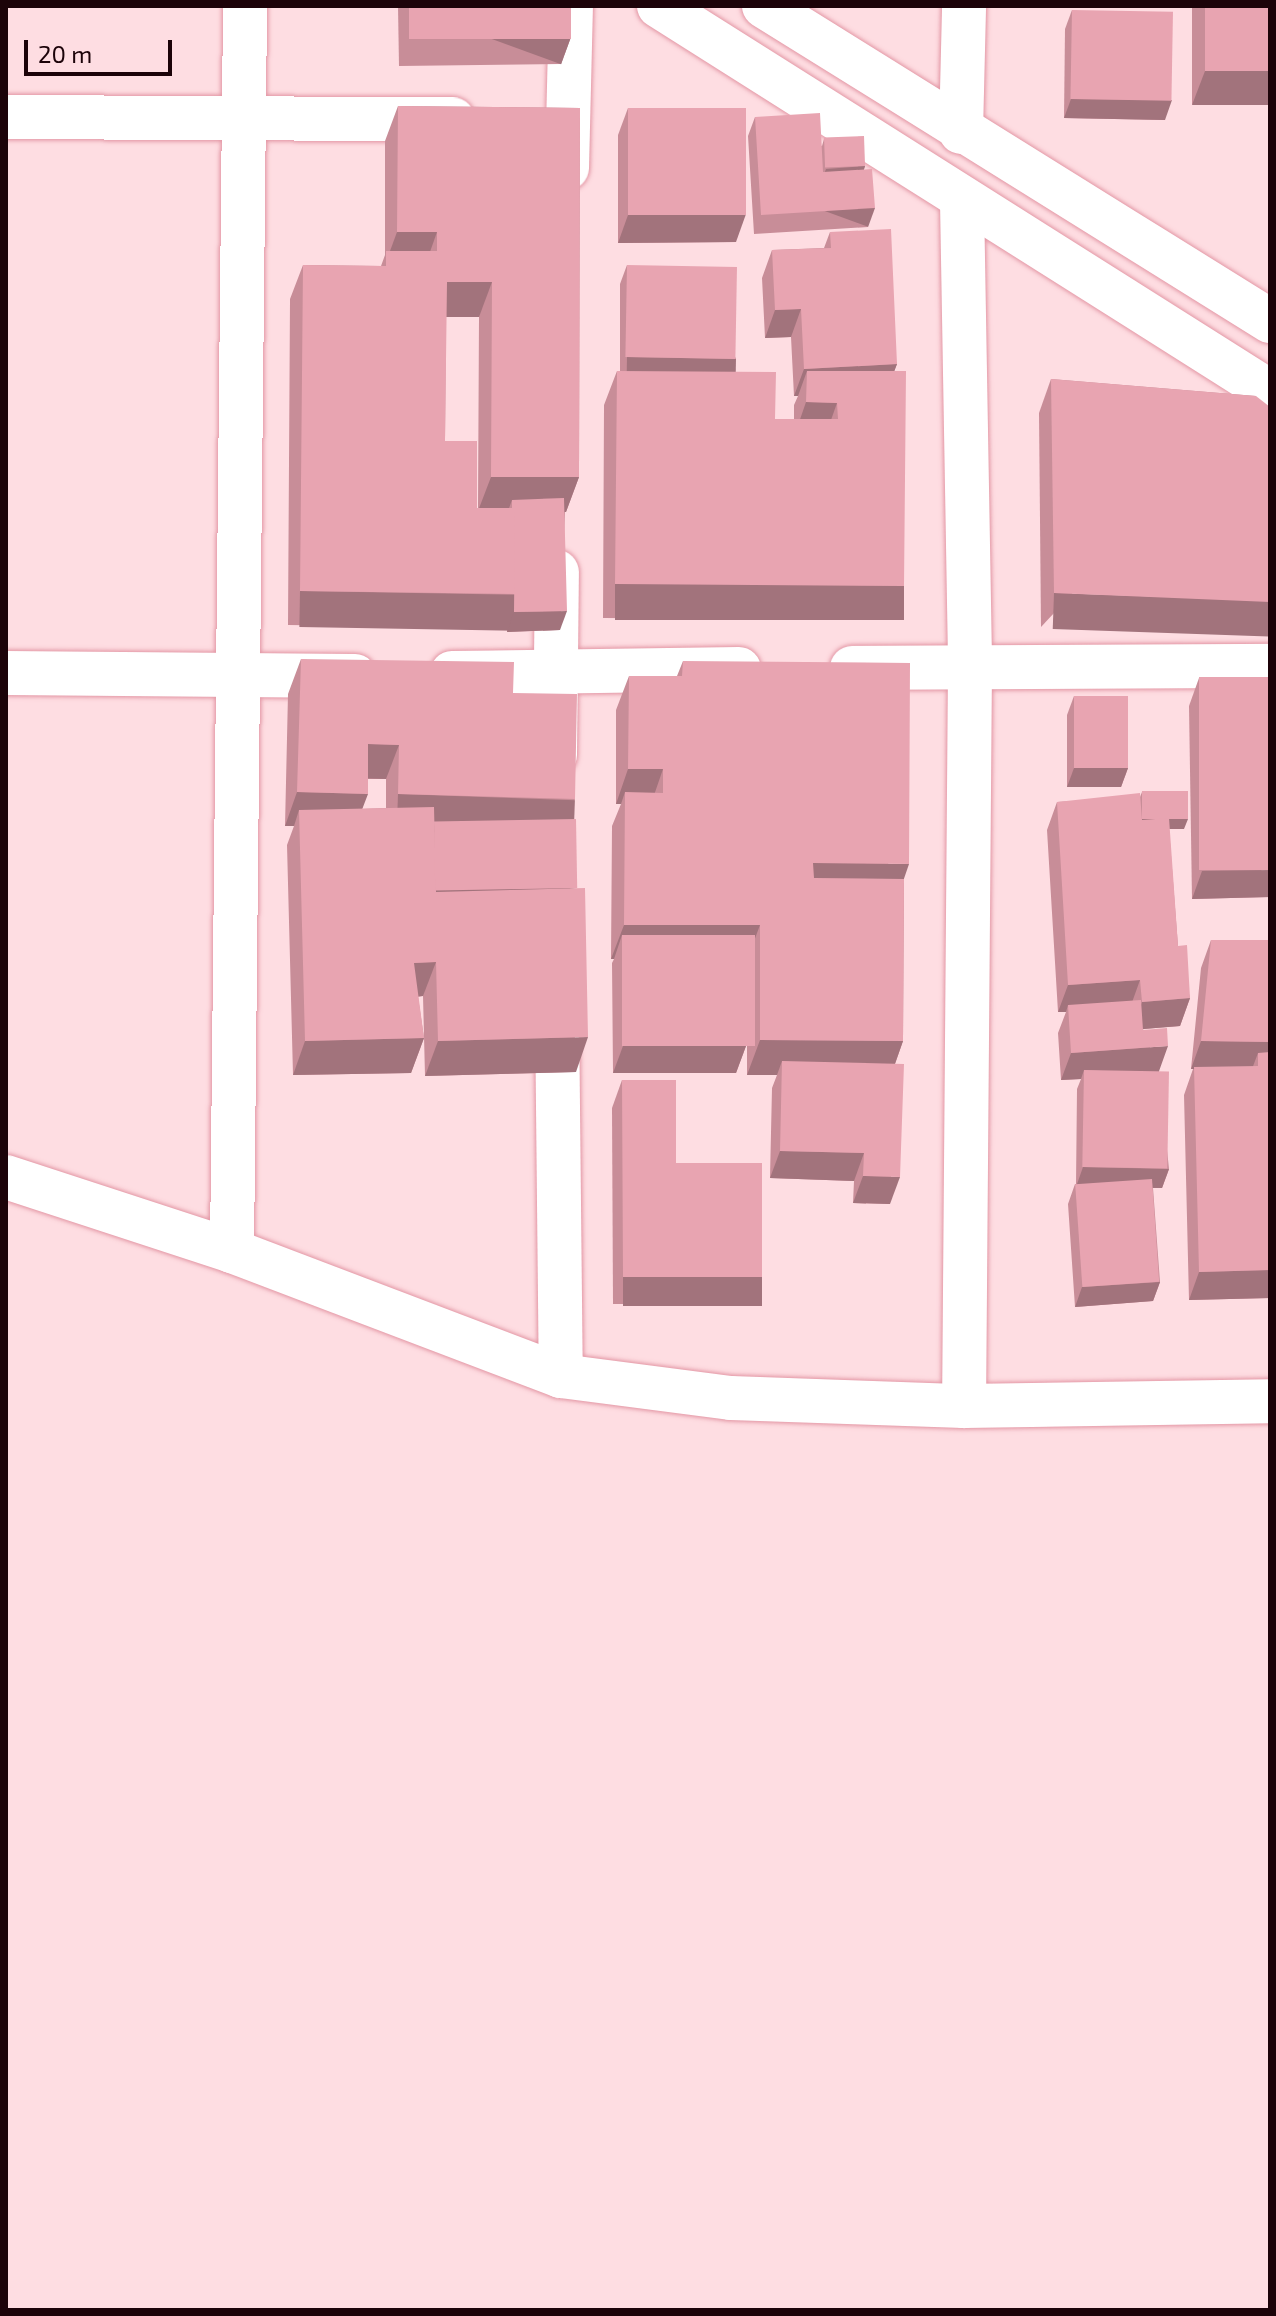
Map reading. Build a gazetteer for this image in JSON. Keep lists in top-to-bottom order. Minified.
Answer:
{"scale_bar":"20 m"}
